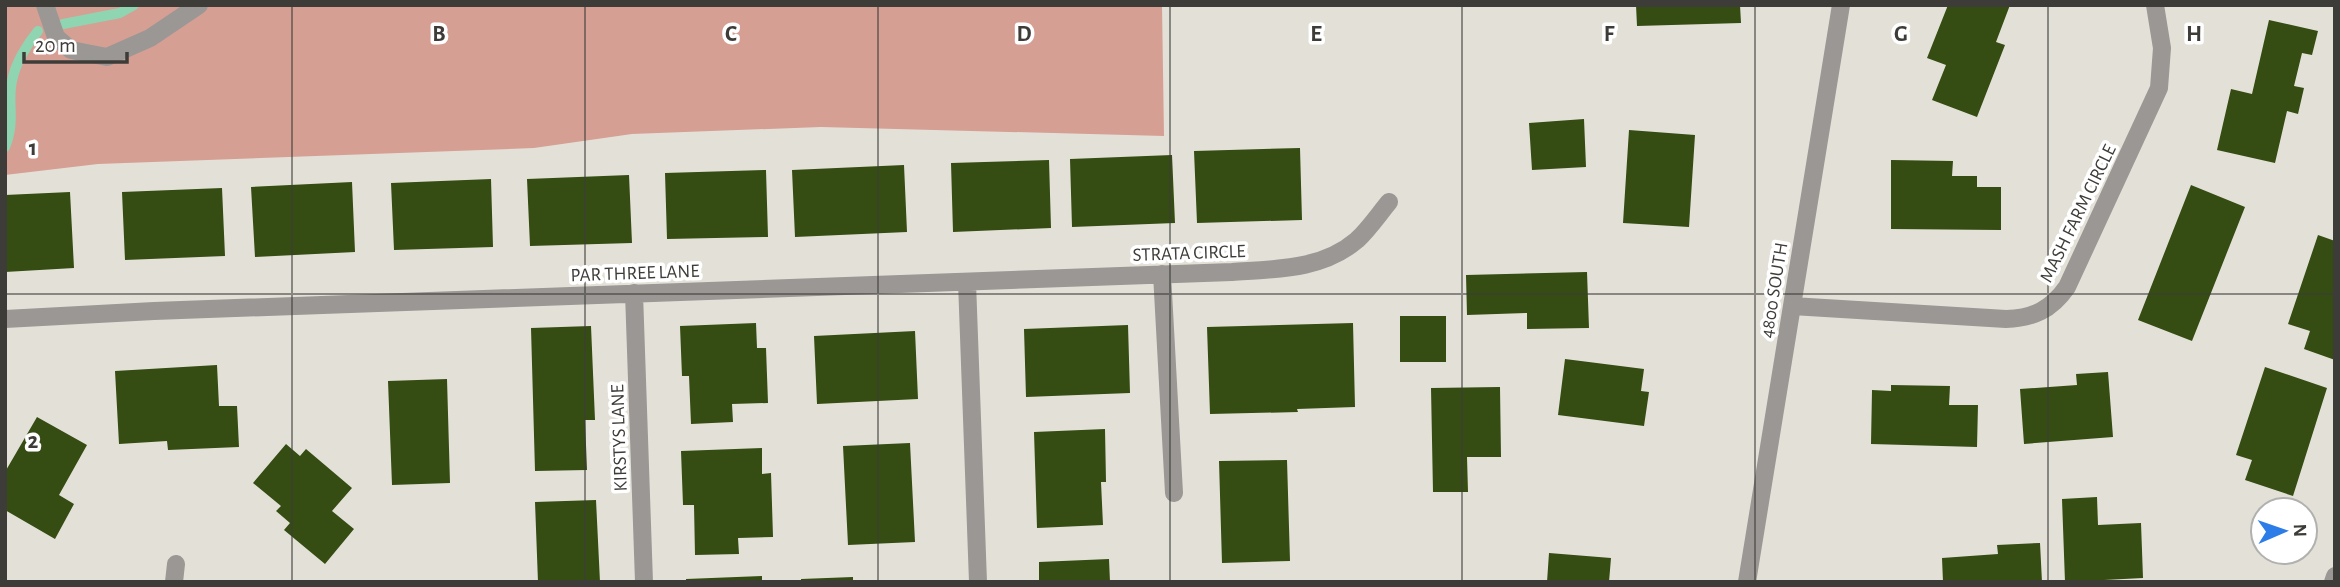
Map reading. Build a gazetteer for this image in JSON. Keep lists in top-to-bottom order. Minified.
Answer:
{"streets":{"street":["MASH FARM CIRCLE","STRATA CIRCLE","PAR THREE LANE","4800 SOUTH","KIRSTYS LANE"]},"crossings":[["MASH FARM CIRCLE","4800 SOUTH"],["STRATA CIRCLE","PAR THREE LANE"],["PAR THREE LANE","KIRSTYS LANE"]],"scale_bar":"20 m","north":"right","grid":{"columns":["B","C","D","E","F","G","H"],"rows":["1","2"]}}
